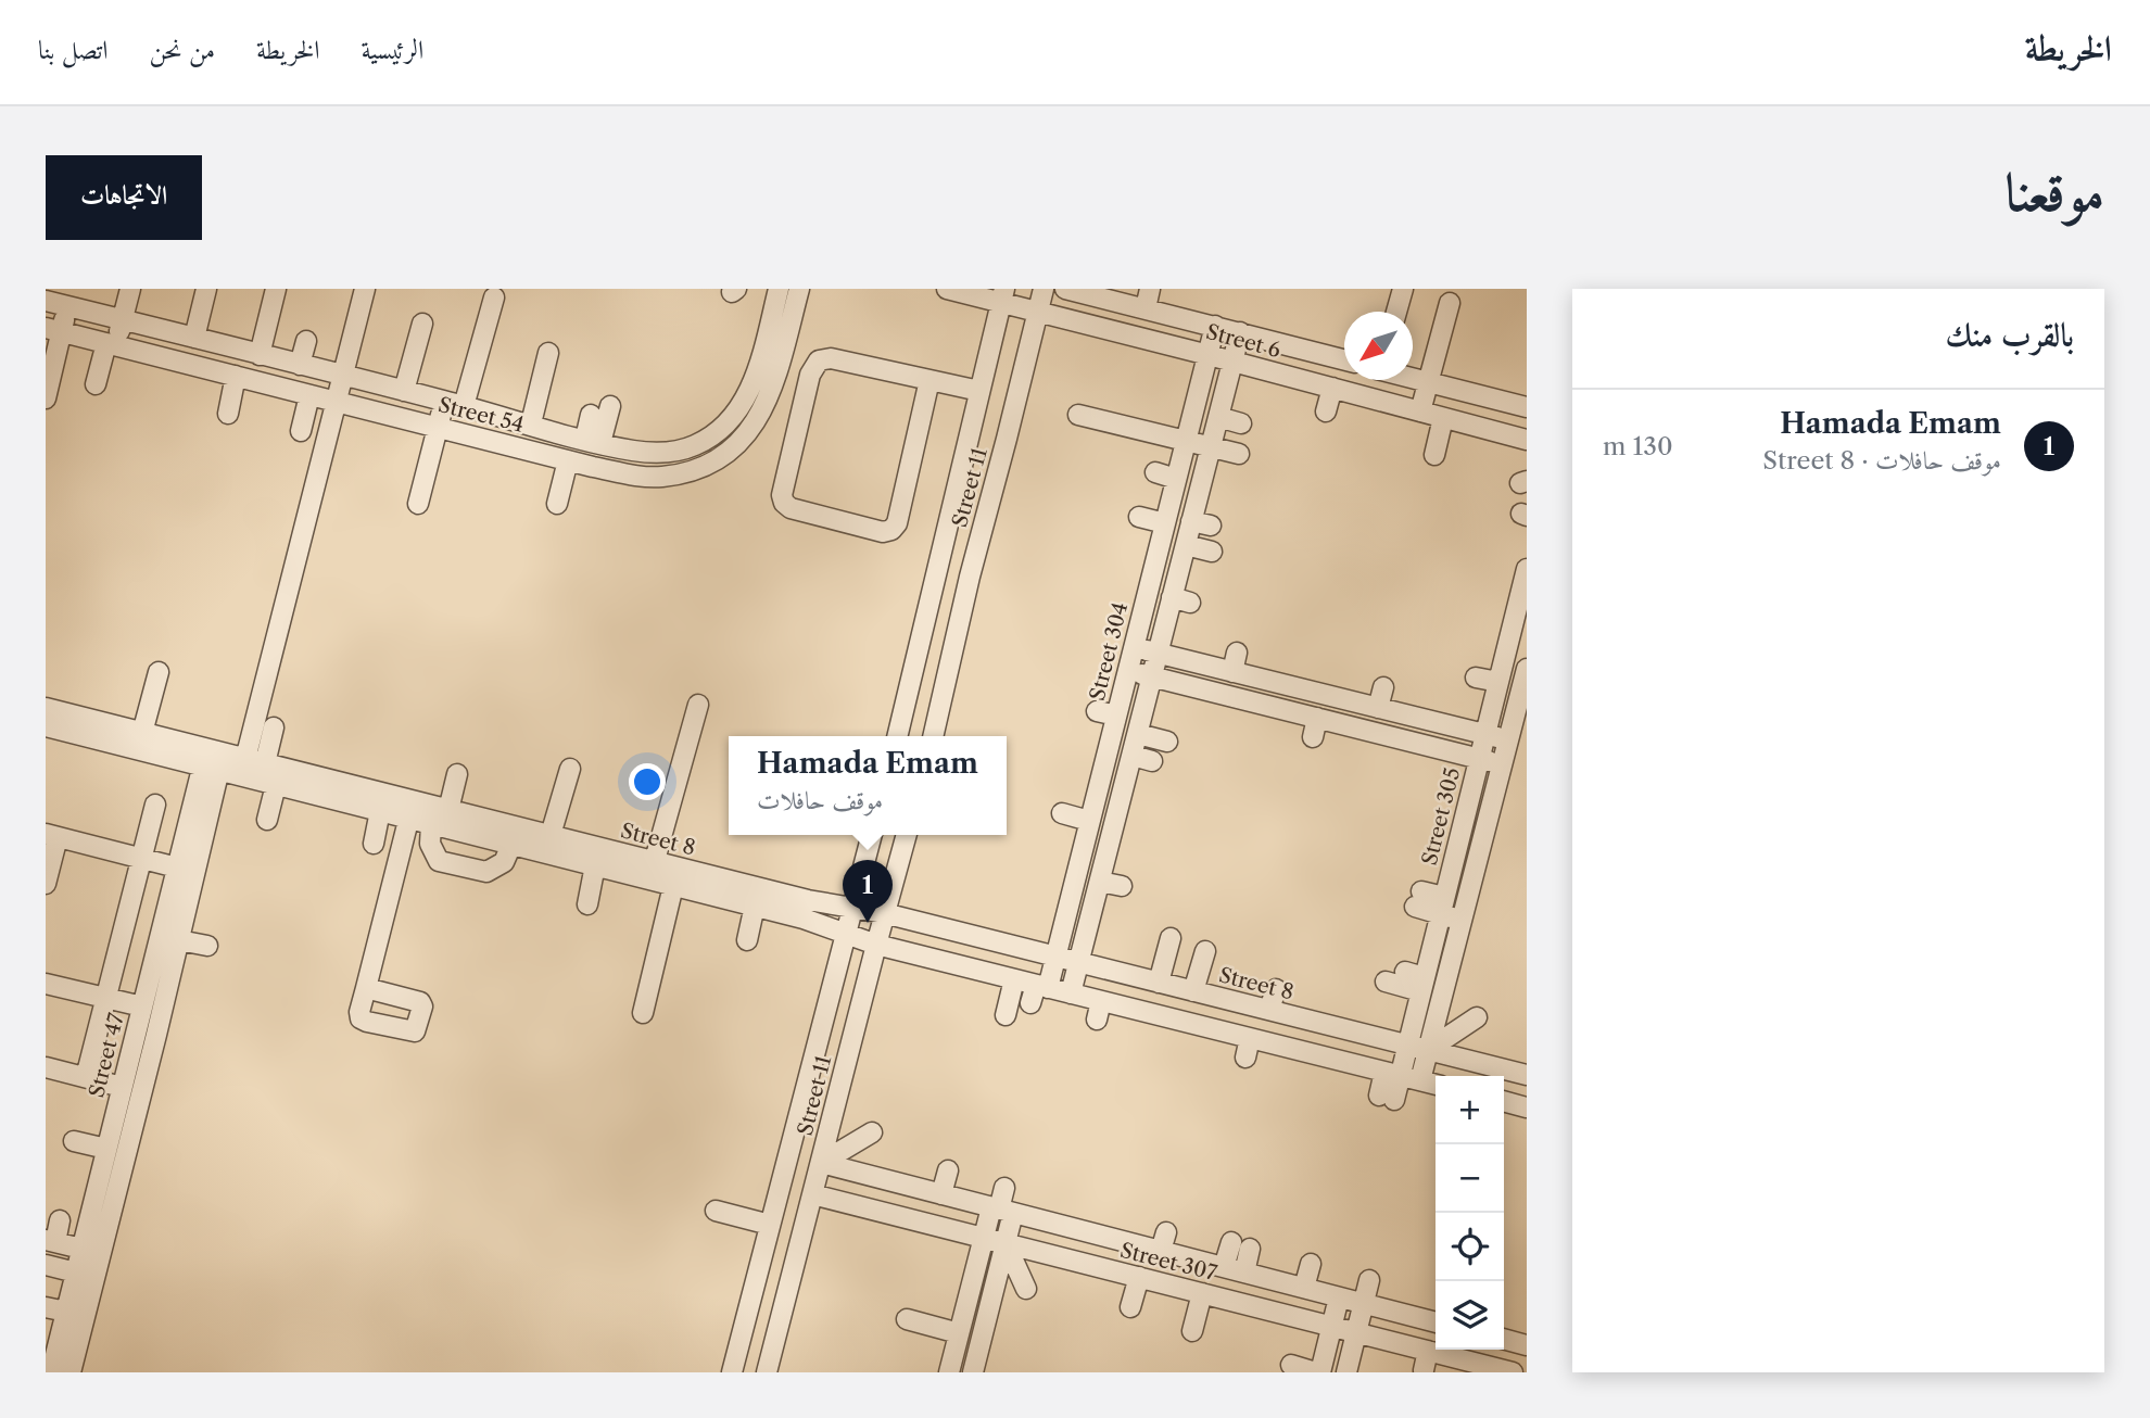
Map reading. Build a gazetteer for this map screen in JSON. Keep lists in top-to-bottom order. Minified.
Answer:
{"streets":{"street":["Street 6","Street 54","Street 11","Street 304","Street 305","Street 8","Street 47","Street 307"]},"crossings":[["Street 6","Street 11"],["Street 6","Street 304"],["Street 11","Street 8"],["Street 11","Street 307"],["Street 304","Street 8"],["Street 305","Street 8"],["Street 8","Street 47"]],"north":"bottom left","page":{"header":"الخريطة","nav":["الرئيسية","الخريطة","من نحن","اتصل بنا"],"title":"موقعنا","buttons":"الاتجاهات","heading":"بالقرب منك","list":[{"mark":"1","name":"Hamada Emam","note":"موقف حافلات · Street 8","value":"130 m"}],"popup":["Hamada Emam","موقف حافلات"],"pins":"1","map_buttons":["+","−"]}}
